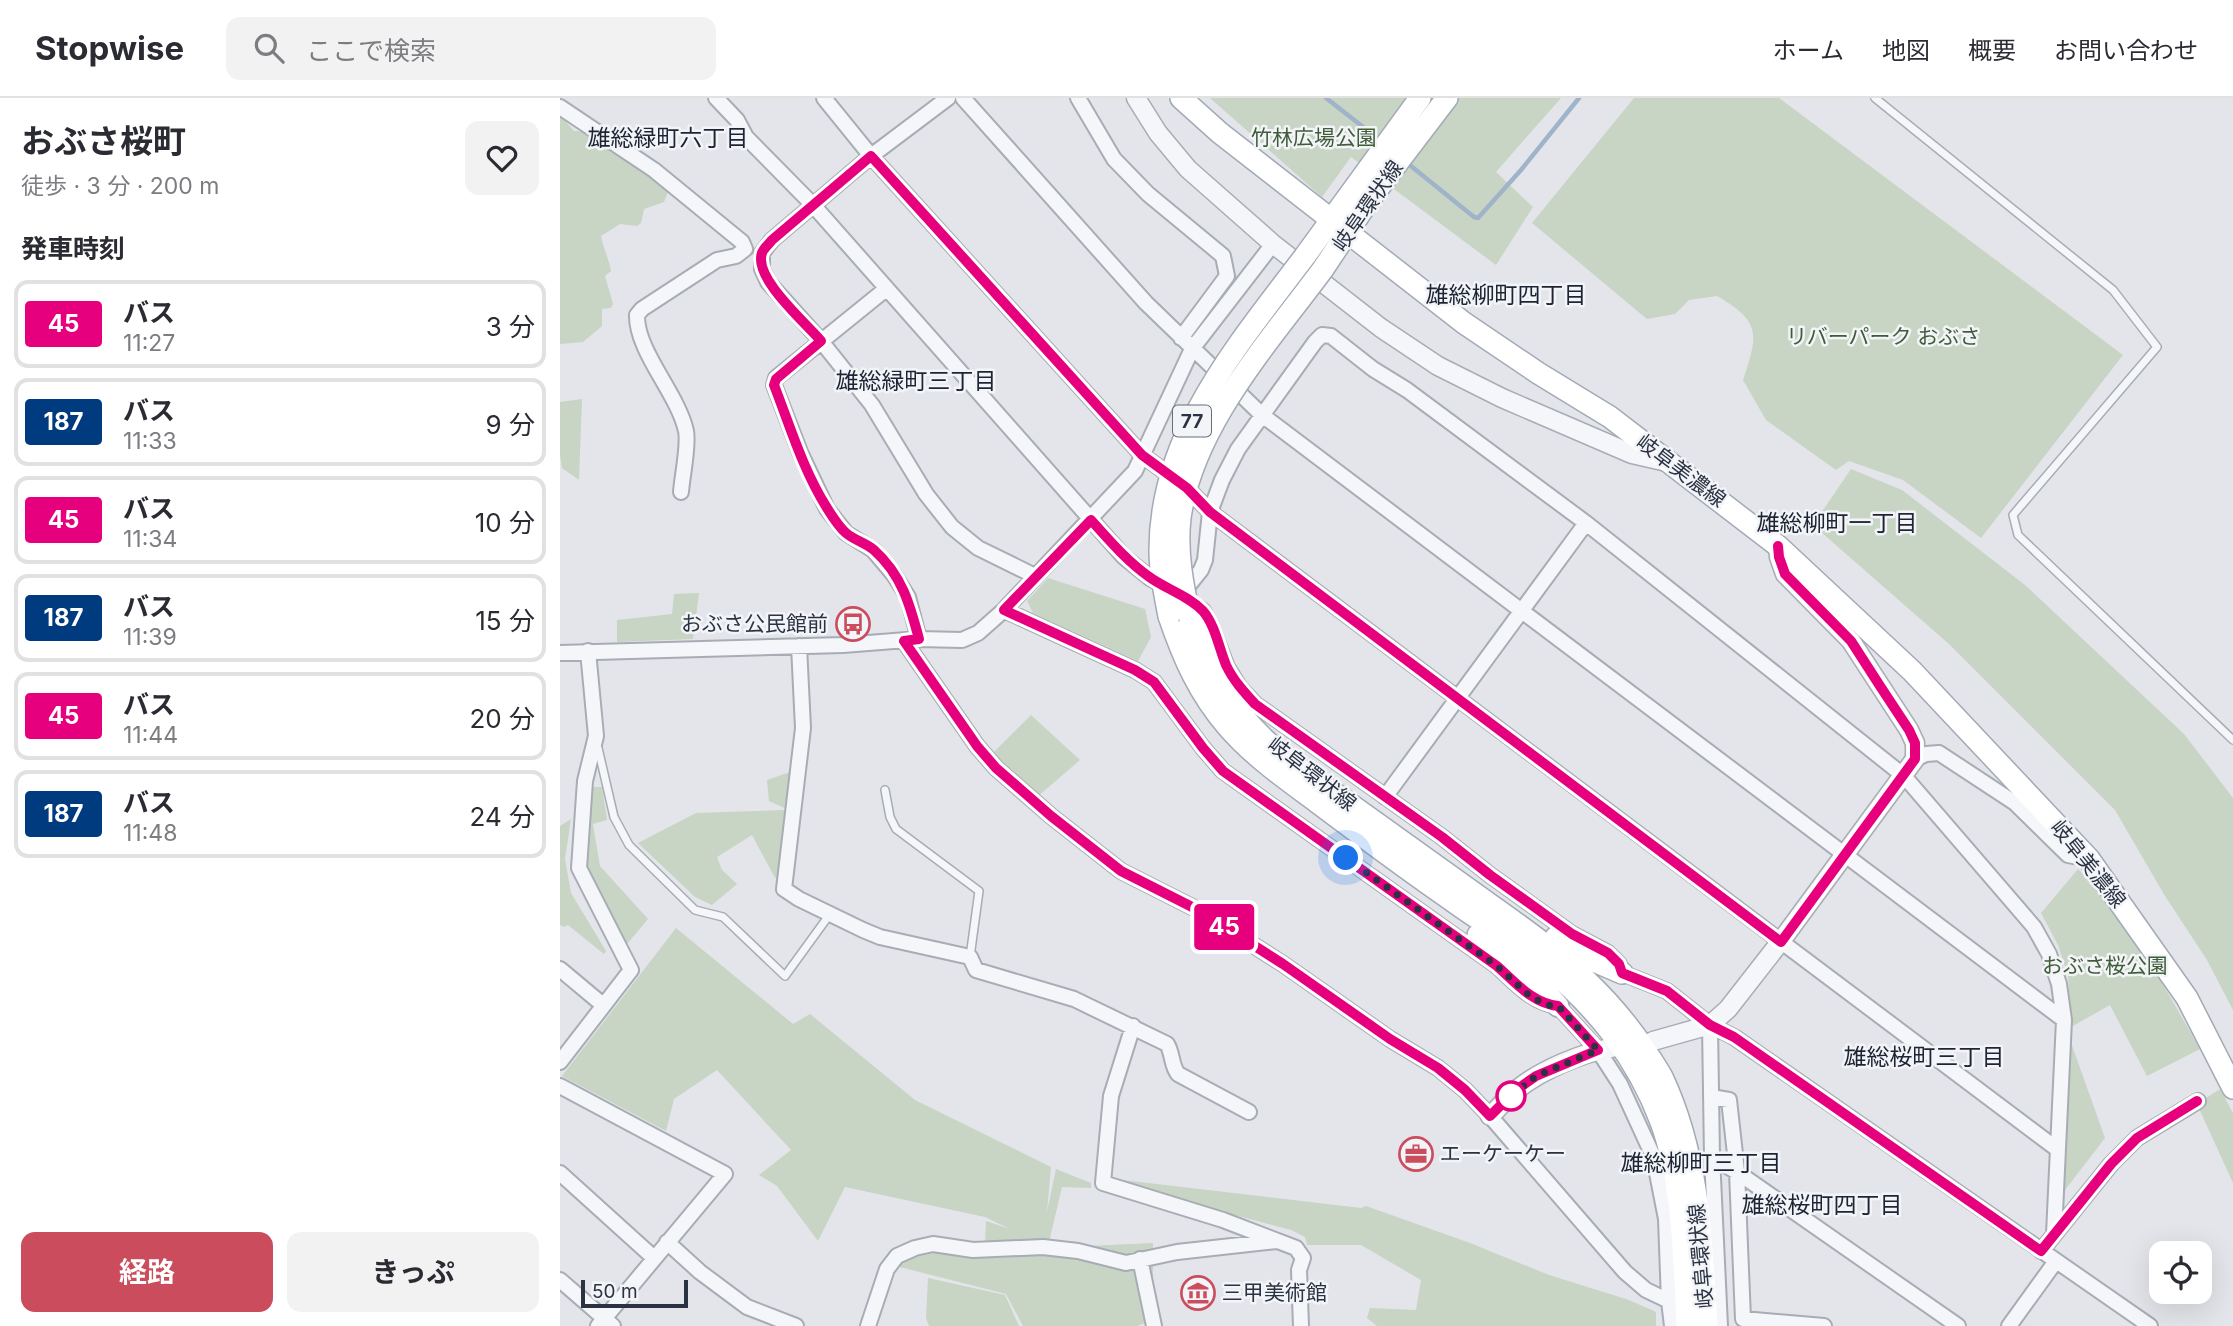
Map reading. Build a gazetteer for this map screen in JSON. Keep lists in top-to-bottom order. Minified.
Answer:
{"streets":{"main road":["岐阜環状線","77","岐阜美濃線"]},"crossings":[["岐阜環状線","77"],["岐阜環状線","岐阜美濃線"]],"districts":["雄総緑町六丁目","雄総柳町四丁目","雄総緑町三丁目","雄総柳町一丁目","雄総桜町三丁目","雄総柳町三丁目","雄総桜町四丁目"],"parks":["竹林広場公園","リバーパーク おぶさ","おぶさ桜公園"],"places":{"bus stop":["おぶさ公民館前"],"office":["エーケーケー"],"museum":["三甲美術館"]},"lines":["bus line 45"],"scale_bar":"50 m","page":{"header":"Stopwise","search":"ここで検索","nav":["ホーム","地図","概要","お問い合わせ"],"heading":[["おぶさ桜町","徒歩 · 3 分 · 200 m"],"発車時刻"],"on_map":"45","list":[{"mark":"45","name":"バス","note":"11:27","value":"3 分"},{"mark":"187","name":"バス","note":"11:33","value":"9 分"},{"mark":"45","name":"バス","note":"11:34","value":"10 分"},{"mark":"187","name":"バス","note":"11:39","value":"15 分"},{"mark":"45","name":"バス","note":"11:44","value":"20 分"},{"mark":"187","name":"バス","note":"11:48","value":"24 分"}],"buttons":["経路","きっぷ"],"scale":"50 m"}}
